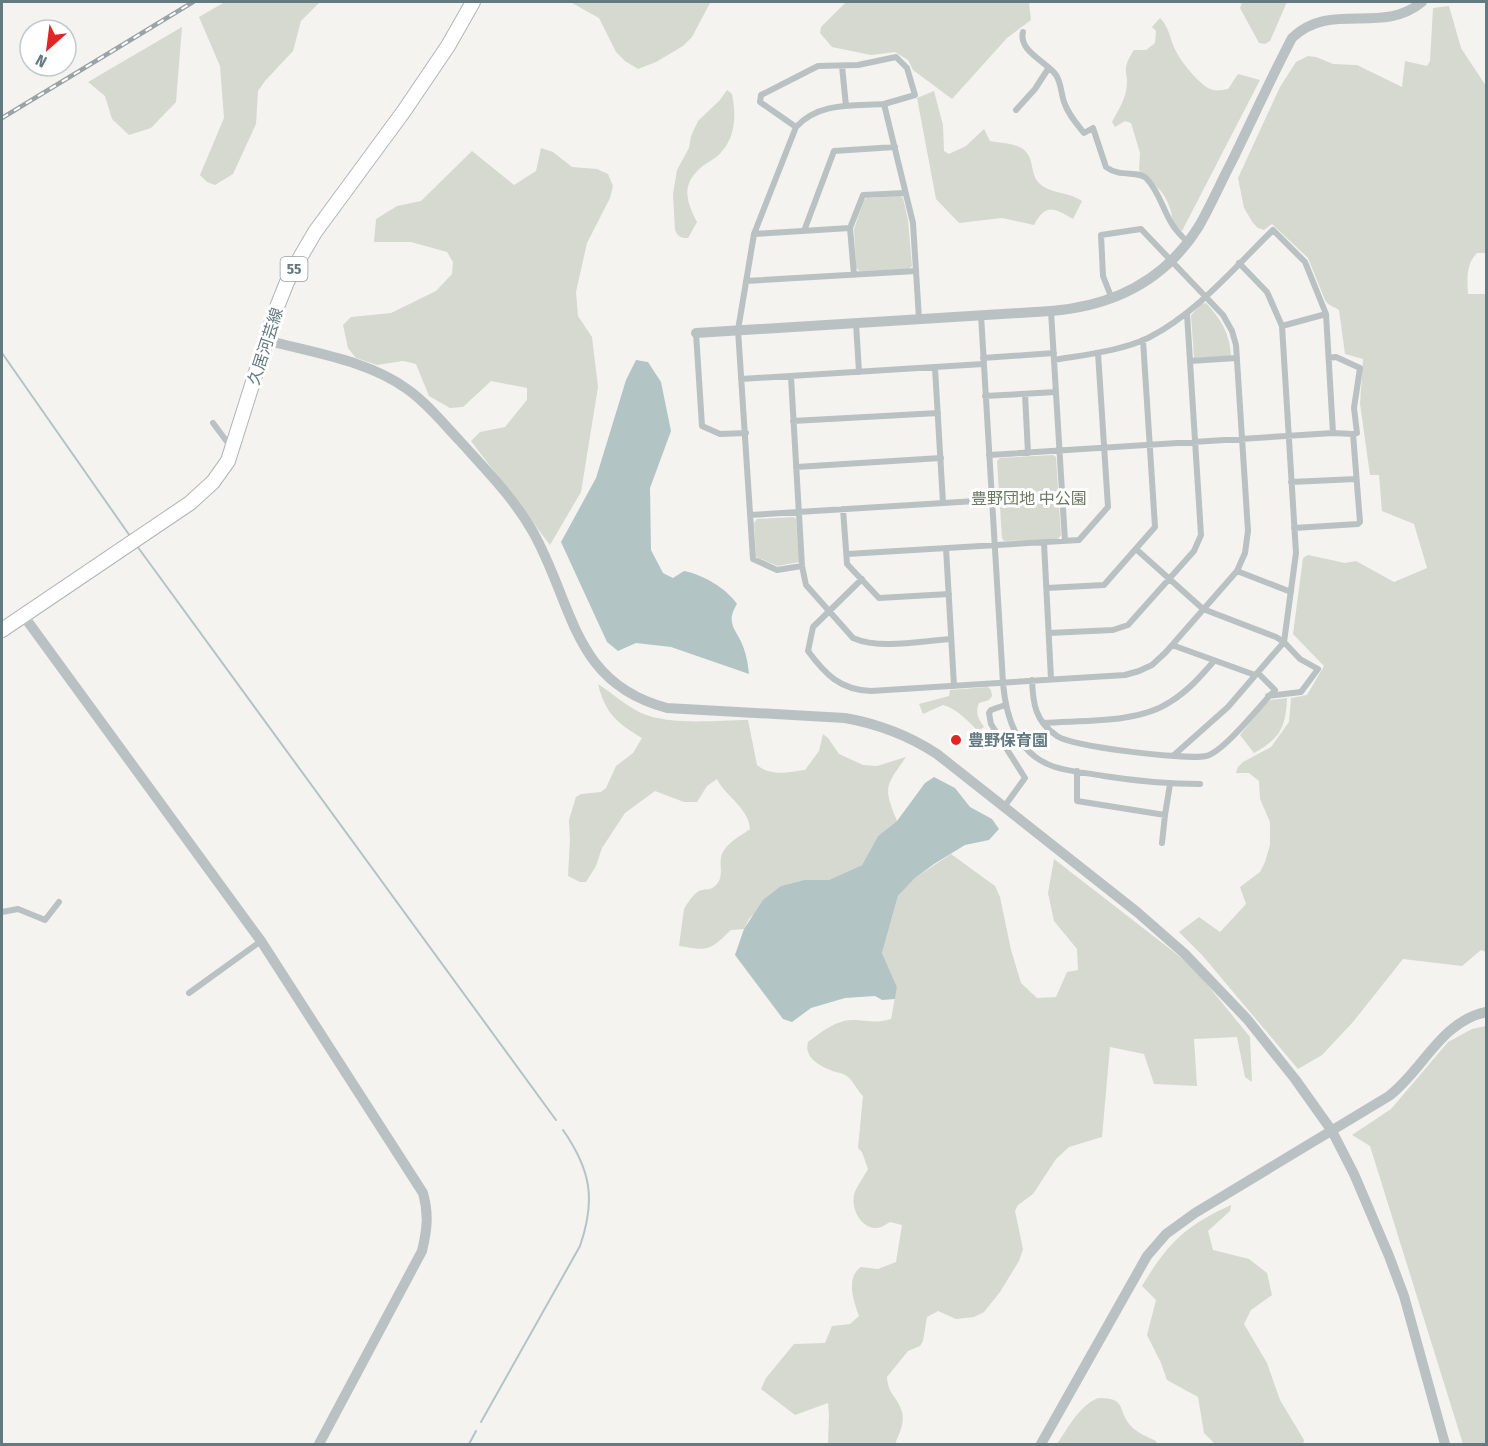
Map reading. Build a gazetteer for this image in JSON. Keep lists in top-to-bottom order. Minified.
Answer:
{"streets":{"main road":["55","久居河芸線"]},"parks":["豊野団地 中公園"],"places":["豊野保育園"],"north":"bottom left"}
